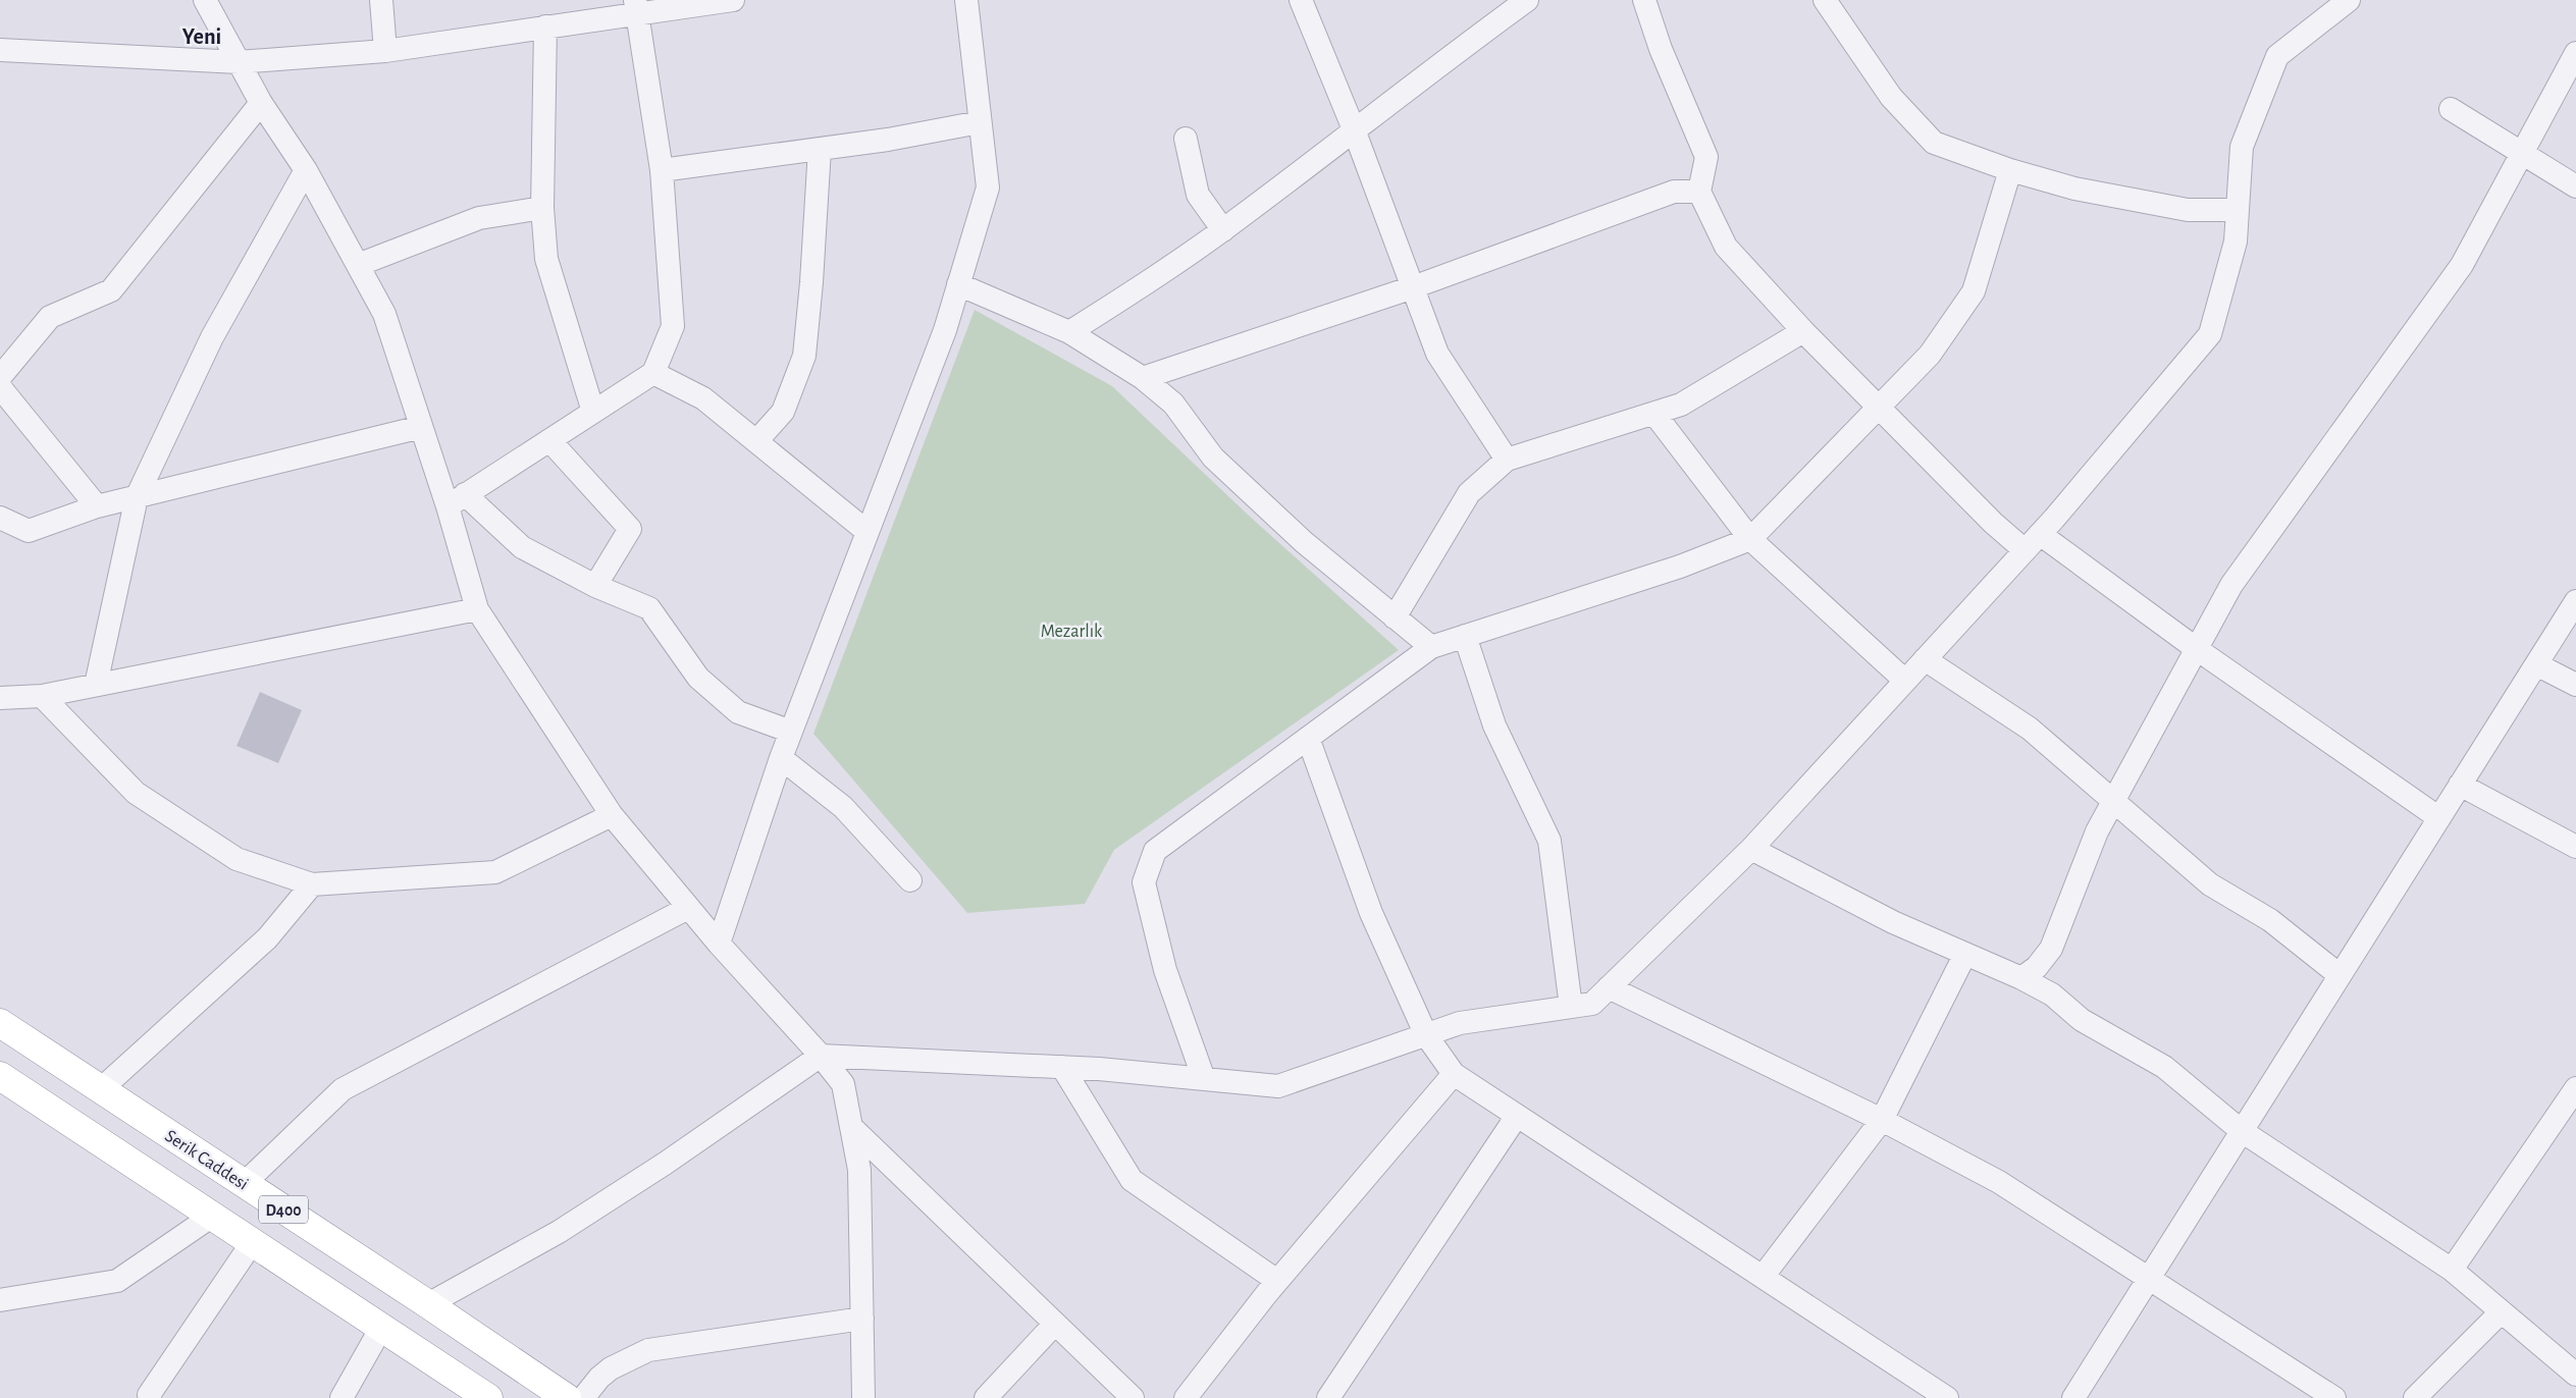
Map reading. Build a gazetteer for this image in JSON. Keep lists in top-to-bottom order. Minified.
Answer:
{"streets":{"highway":["Serik Caddesi","D400"]},"districts":["Yeni"],"parks":["Mezarlık"]}
